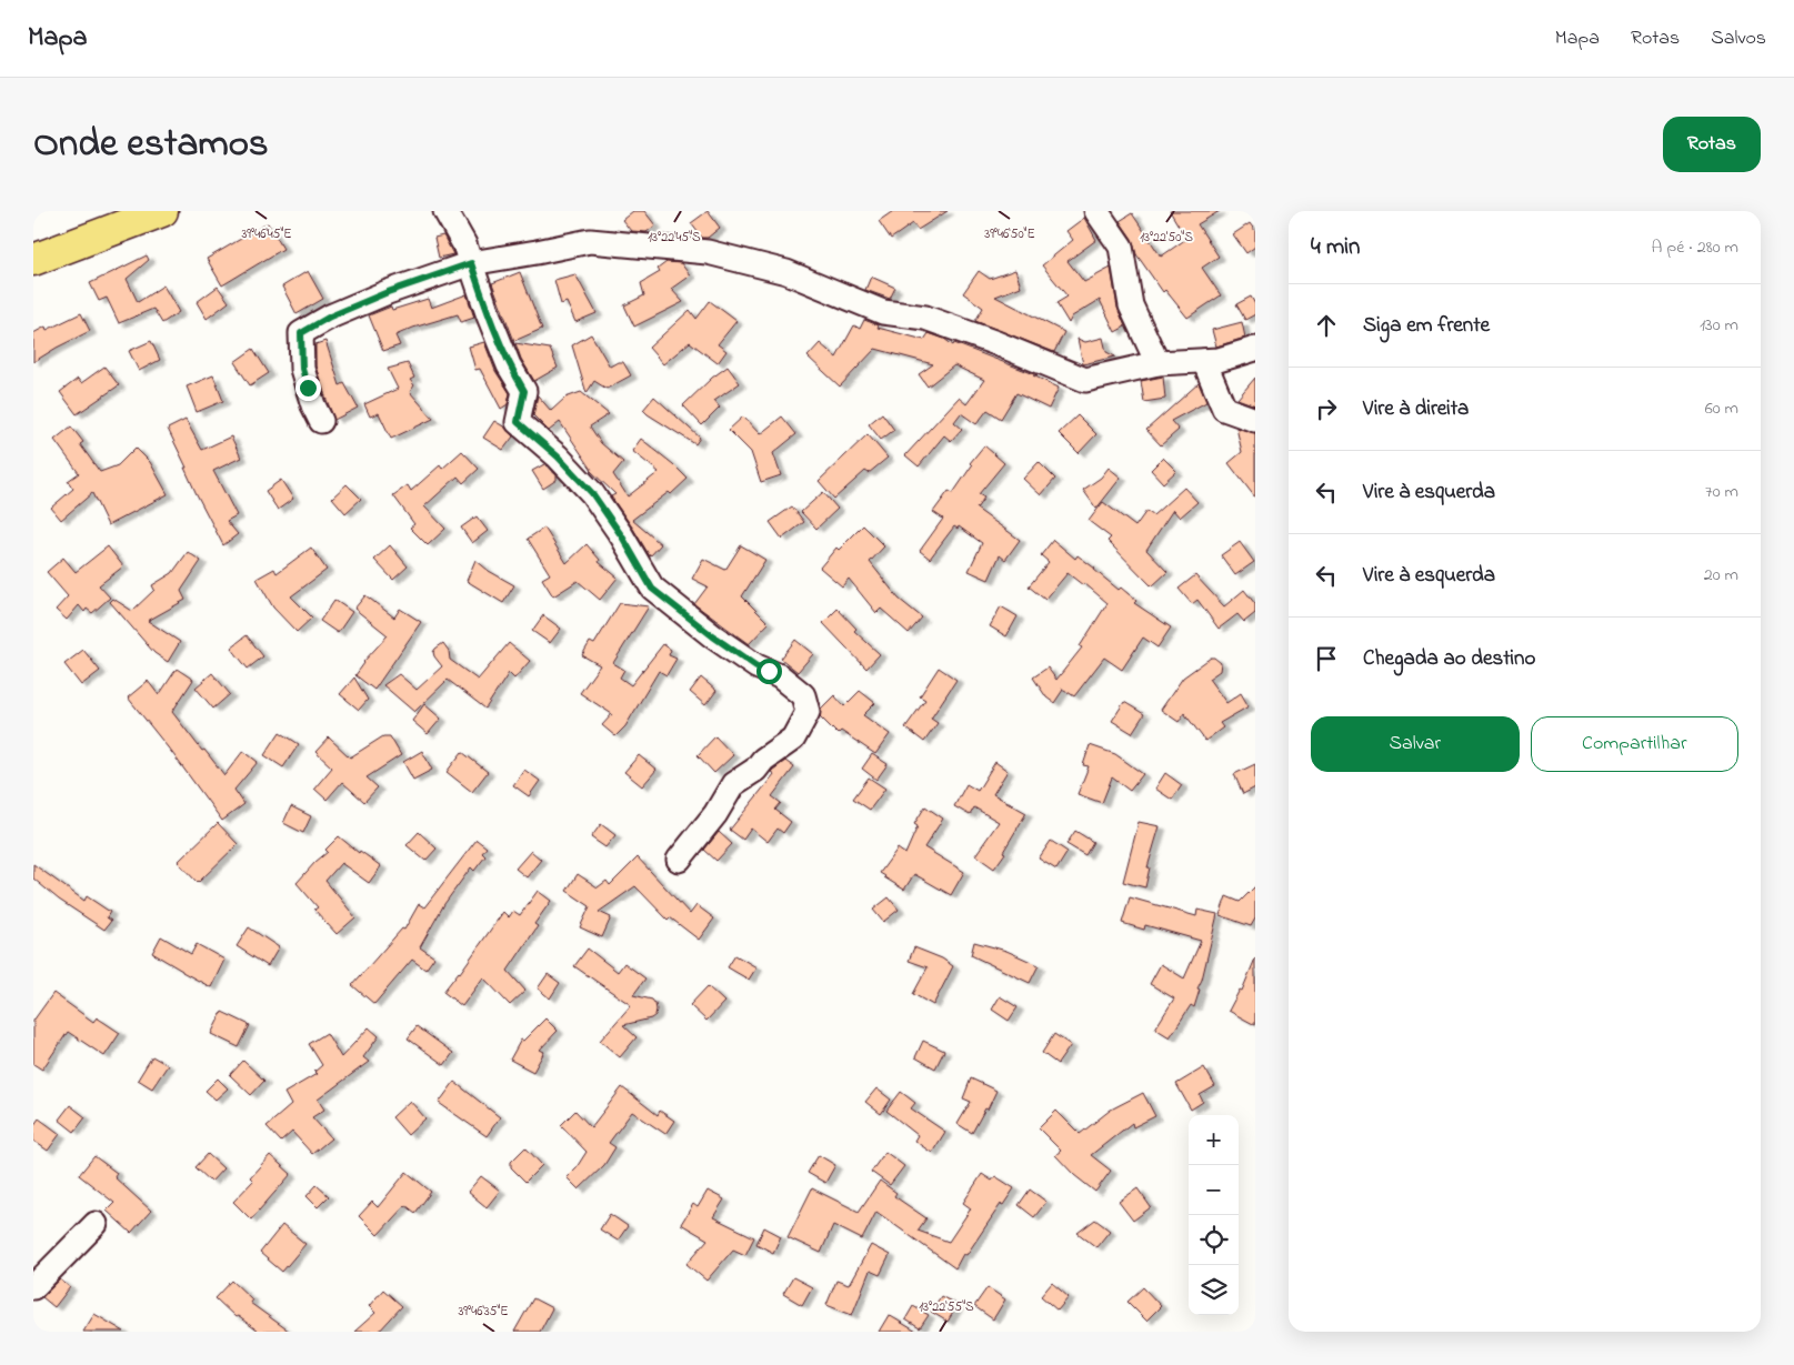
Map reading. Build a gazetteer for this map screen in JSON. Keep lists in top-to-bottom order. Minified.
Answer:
{"page":{"header":"Mapa","nav":["Mapa","Rotas","Salvos"],"title":"Onde estamos","buttons":["Rotas",["Salvar","Compartilhar"]],"heading":["4 min","A pé · 280 m"],"list":[["Siga em frente","130 m"],["Vire à direita","60 m"],["Vire à esquerda","70 m"],["Vire à esquerda","20 m"],"Chegada ao destino"],"map_buttons":["+","−"]},"coordinates":["39°46'45\"E","39°46'50\"E","13°22'45\"S","13°22'50\"S","13°22'55\"S","39°46'35\"E"]}
